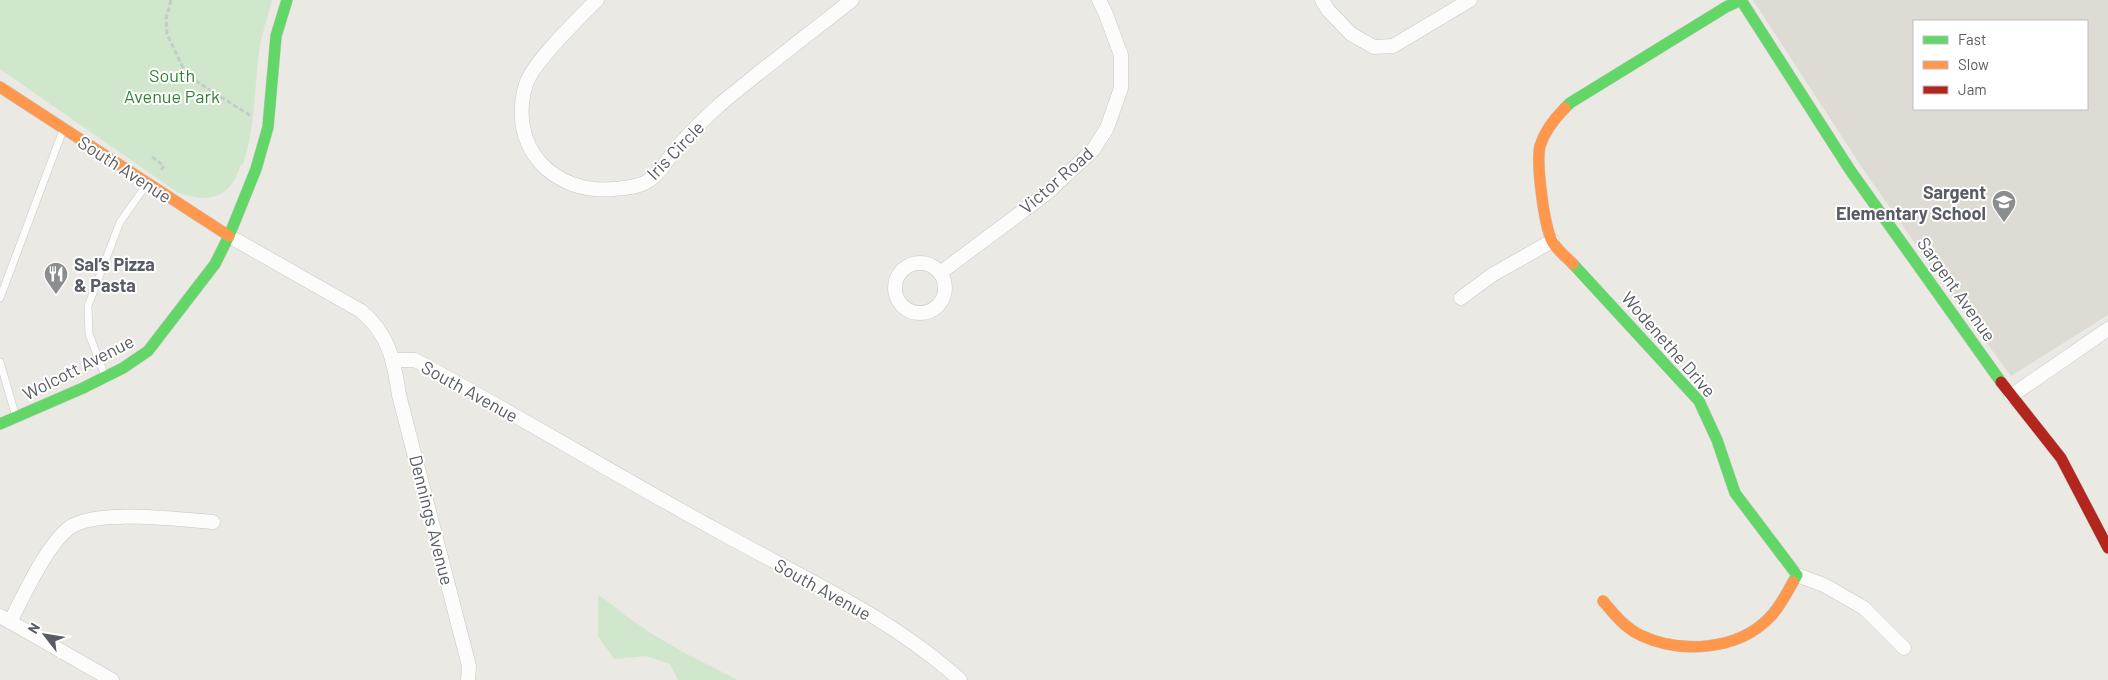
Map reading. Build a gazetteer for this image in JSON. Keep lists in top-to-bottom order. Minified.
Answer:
{"streets":{"street":["Iris Circle","South Avenue","Victor Road","Sargent Avenue","Wodenethe Drive","Wolcott Avenue","Dennings Avenue"]},"crossings":[["South Avenue","Wolcott Avenue"],["South Avenue","Dennings Avenue"],["Sargent Avenue","Wodenethe Drive"]],"parks":["South Avenue Park"],"places":{"school or university":["Sargent Elementary School"],"restaurant":["Sal’s Pizza & Pasta"]},"legend":["Fast","Slow","Jam"],"north":"top left"}
